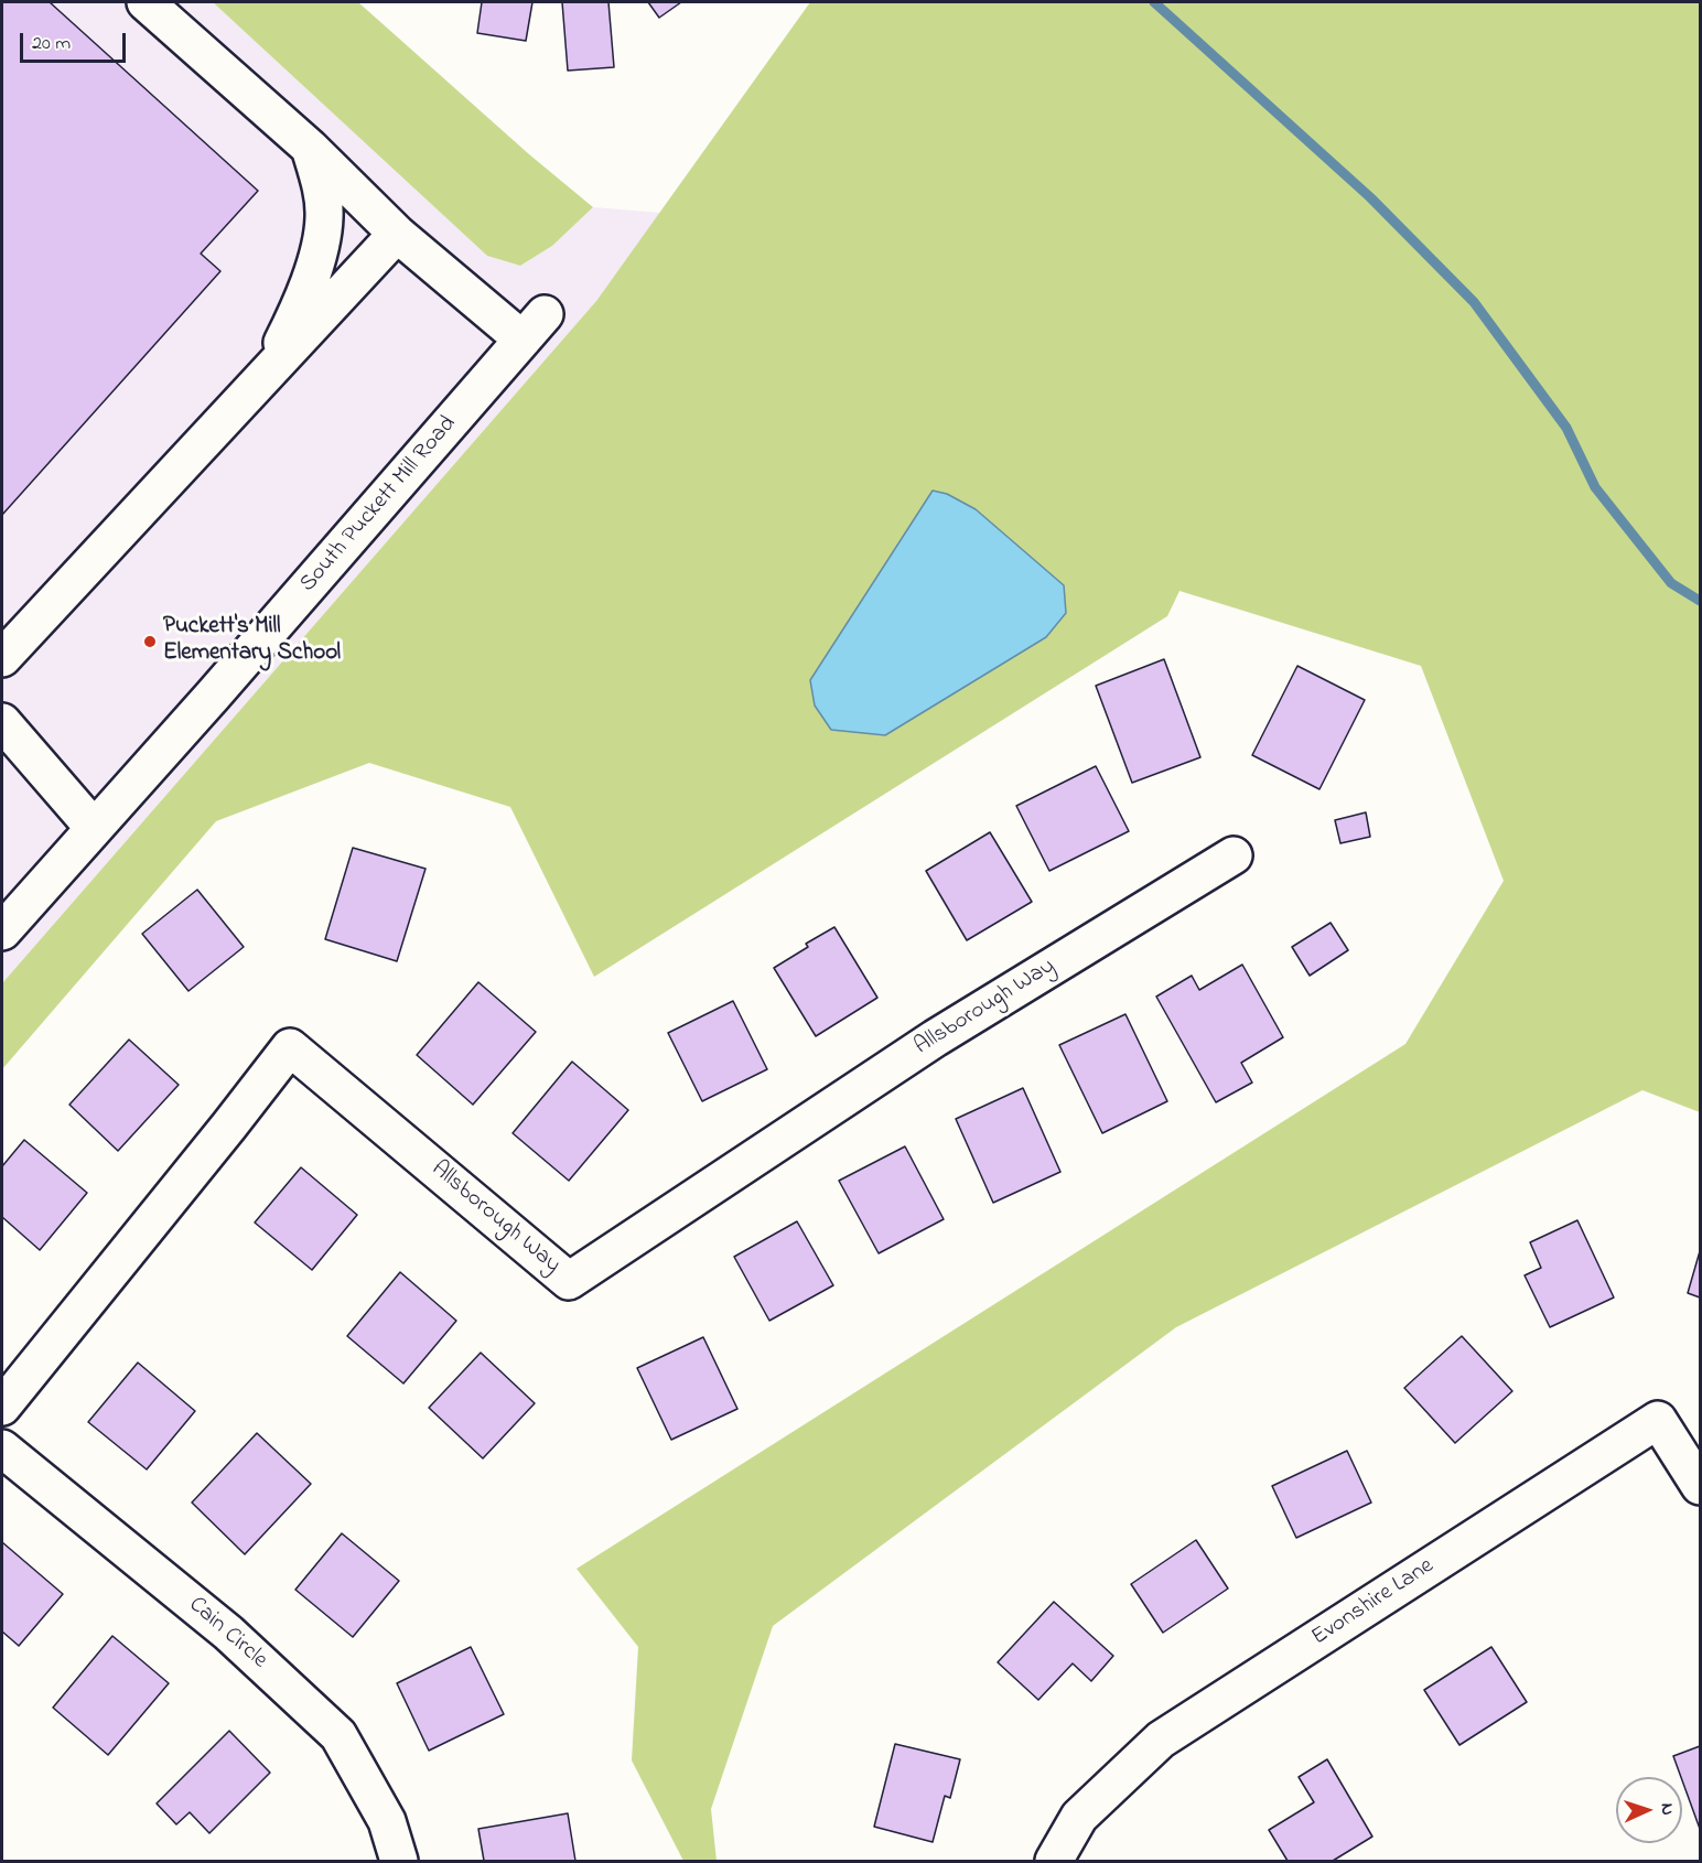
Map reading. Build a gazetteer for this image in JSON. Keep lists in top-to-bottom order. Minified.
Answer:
{"streets":{"street":["South Puckett Mill Road","Allsborough Way","Evonshire Lane","Cain Circle"]},"places":["Puckett's Mill Elementary School"],"scale_bar":"20 m","north":"right"}
